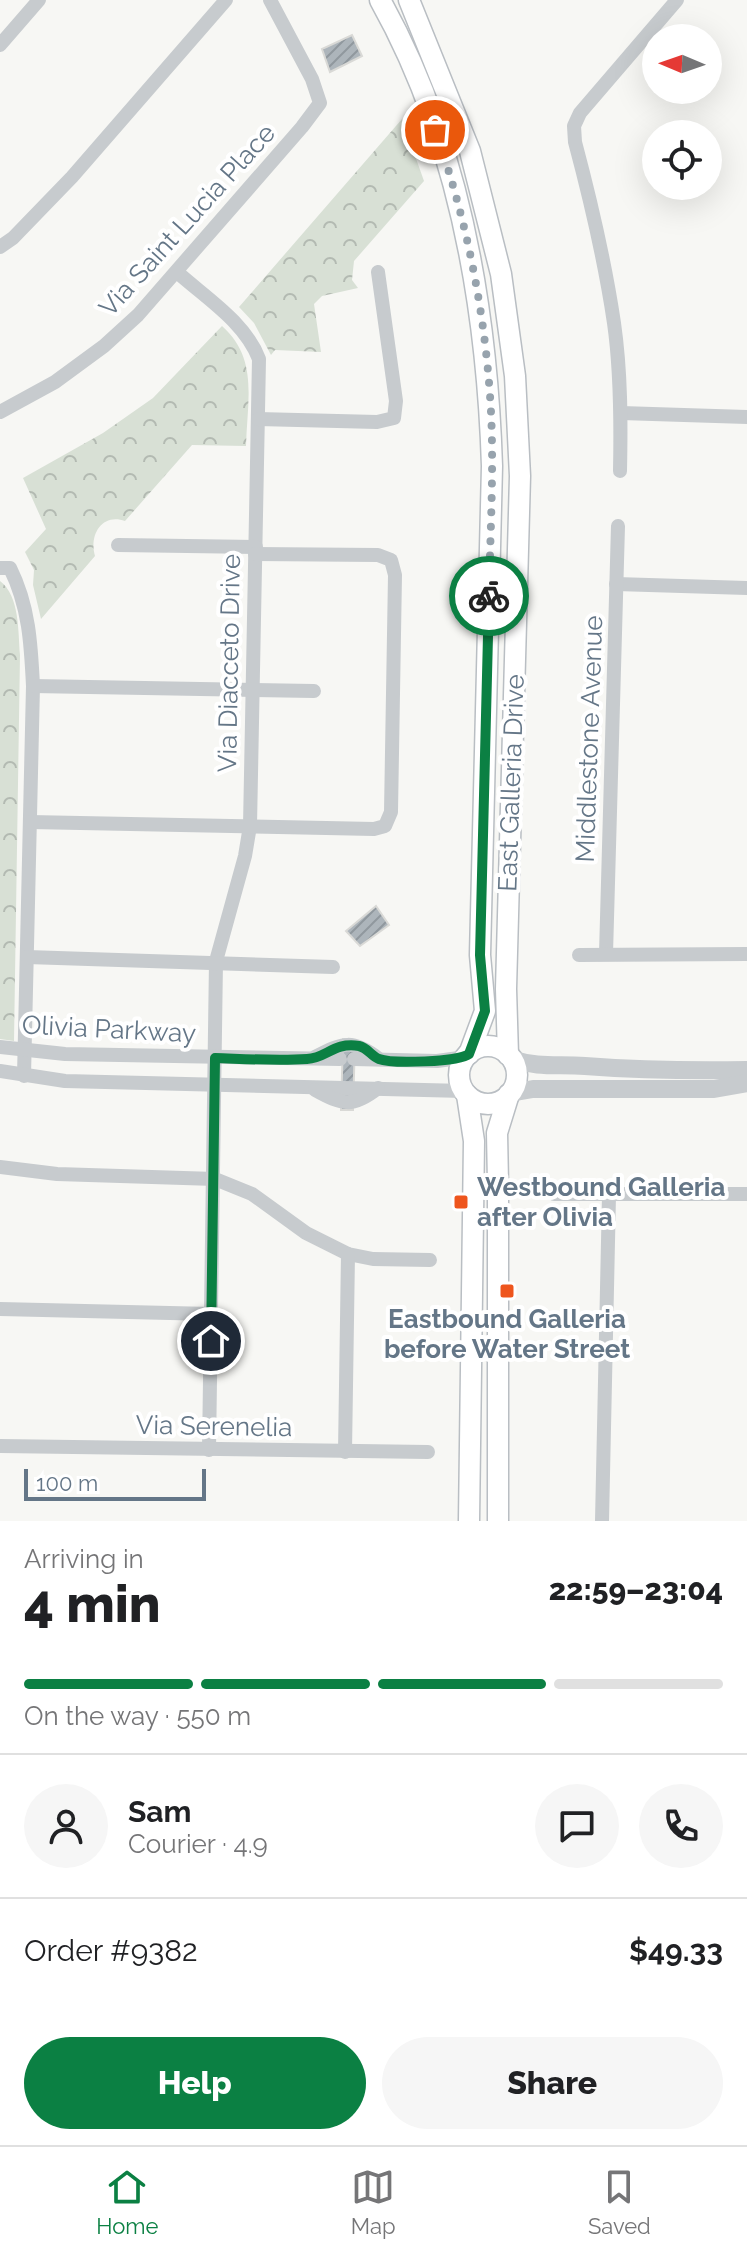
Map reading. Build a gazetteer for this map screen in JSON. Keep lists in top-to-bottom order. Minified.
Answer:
{"streets":{"main road":["East Galleria Drive"],"street":["Via Saint Lucia Place","Via Diacceto Drive","Middlestone Avenue","Olivia Parkway","Via Serenelia"]},"crossings":[["Via Saint Lucia Place","Via Diacceto Drive"],["Via Diacceto Drive","Olivia Parkway"],["Via Diacceto Drive","Via Serenelia"],["East Galleria Drive","Olivia Parkway"]],"places":{"transit":["Westbound Galleria after Olivia","Eastbound Galleria before Water Street"]},"scale_bar":"100 m","north":"left","page":{"scale":"100 m","heading":["4 min","Arriving in","22:59–23:04"],"panel":["Sam","Courier · 4.9","Order #9382","$49.33"],"bar":"On the way · 550 m","buttons":["Help","Share"],"tabs":["Home","Map","Saved"]}}
